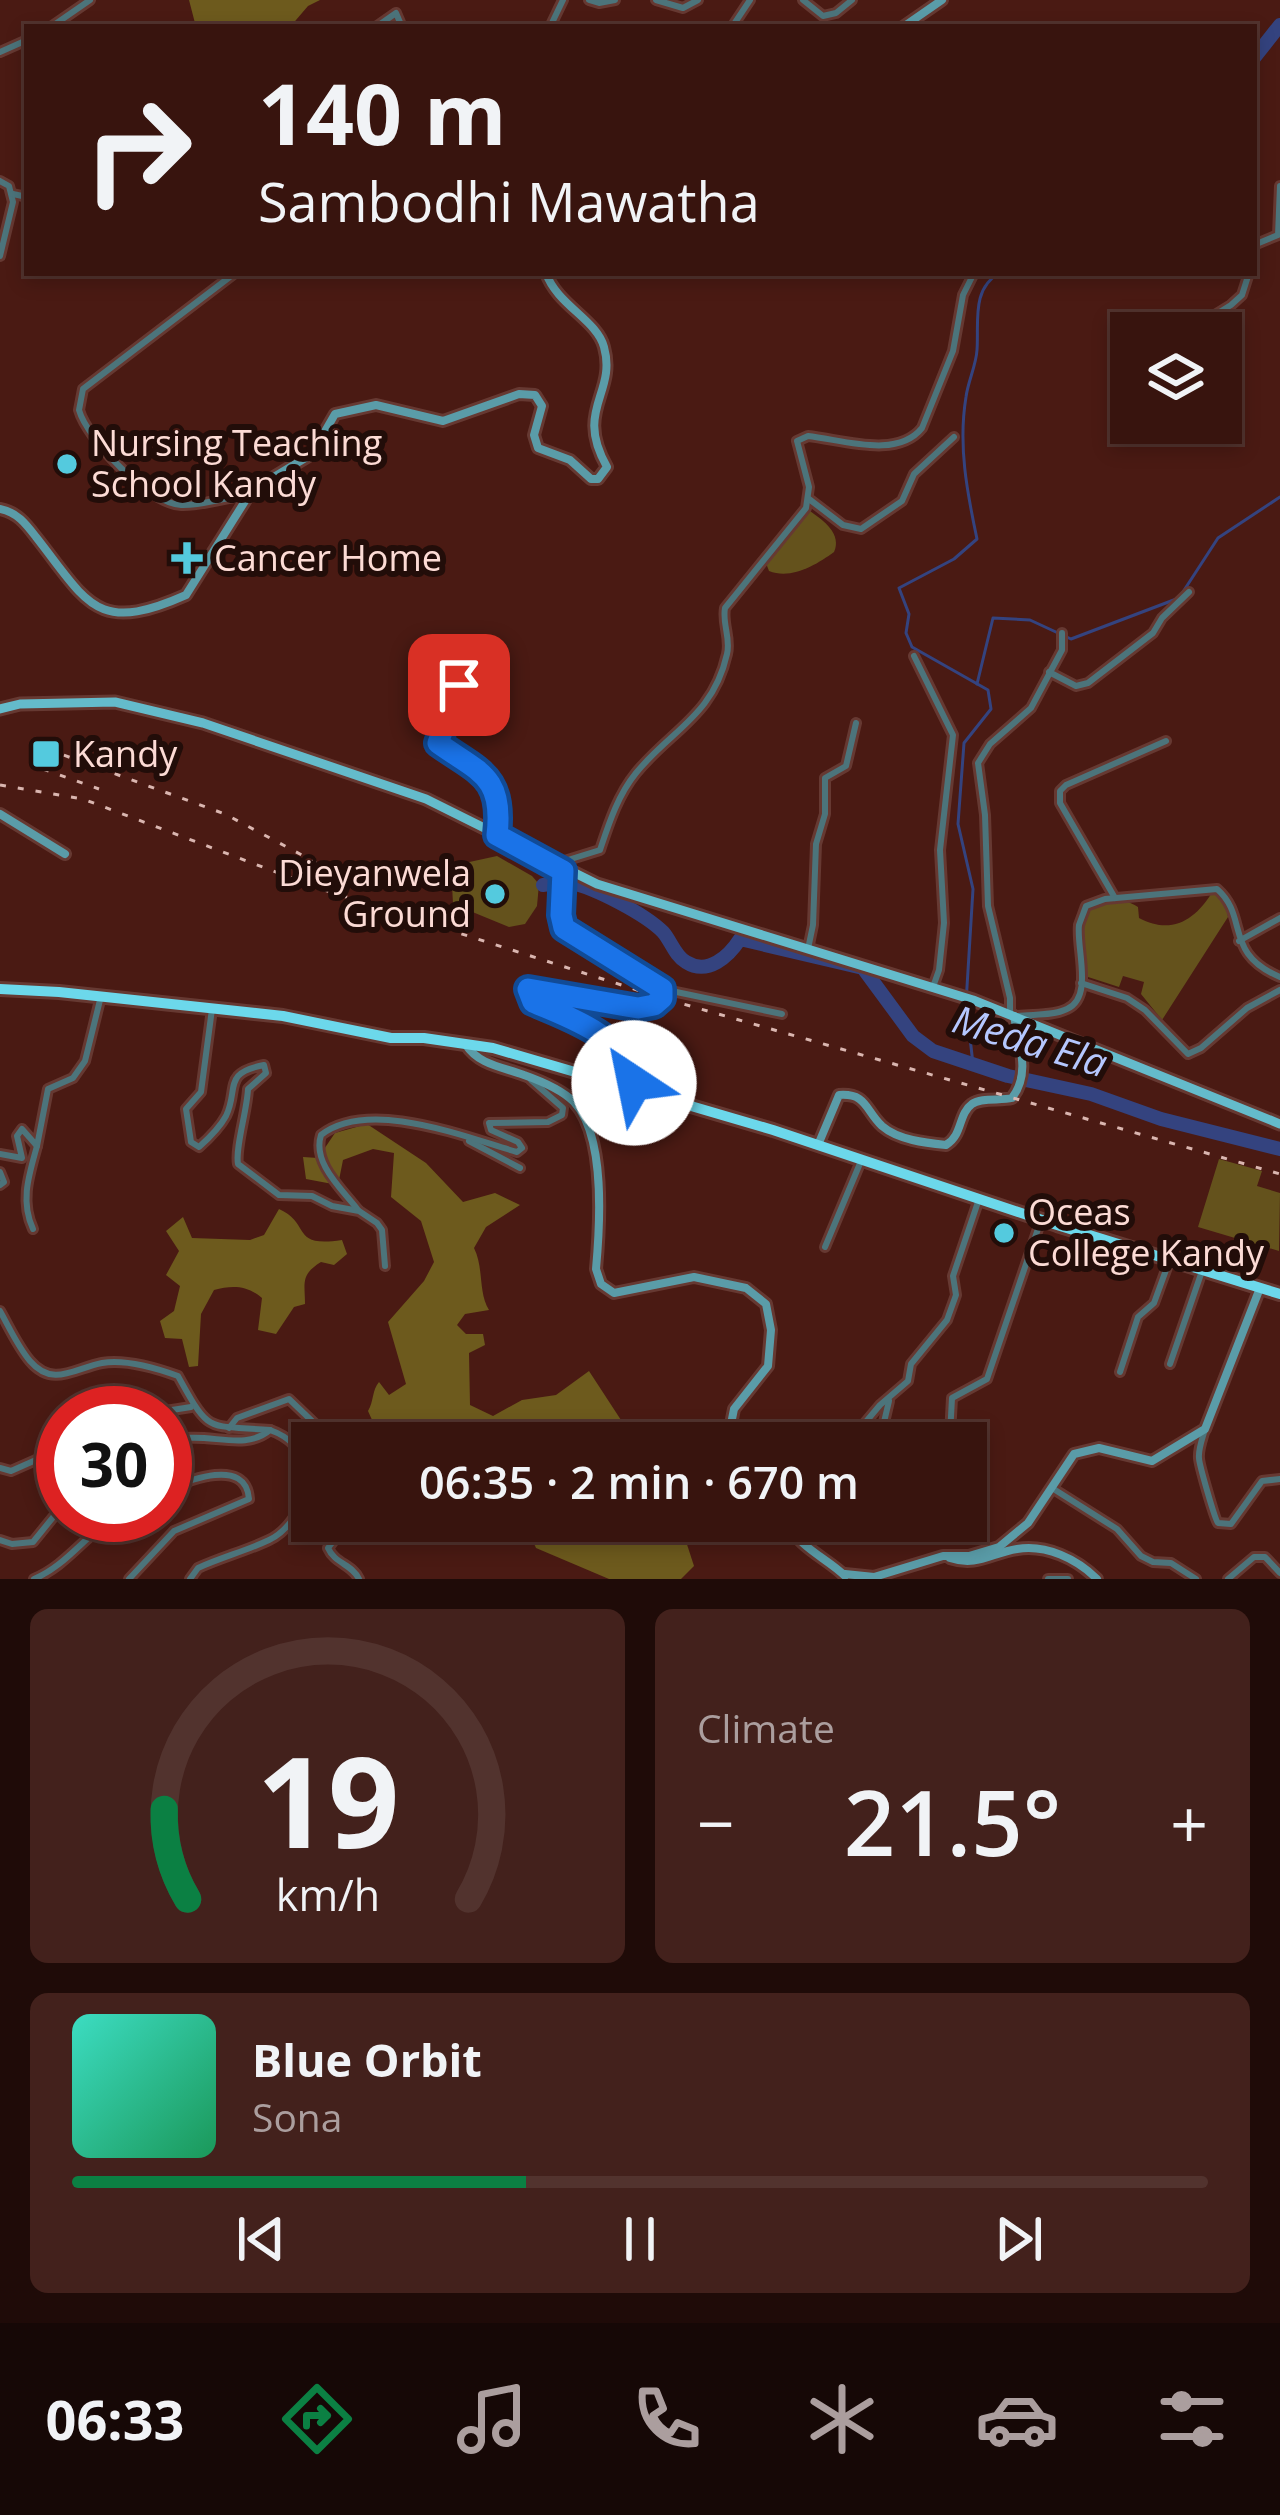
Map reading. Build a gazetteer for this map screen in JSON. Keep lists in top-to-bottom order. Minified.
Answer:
{"water":["Meda Ela"],"places":{"other":["Nursing Teaching School Kandy","Dieyanwela Ground","Oceas College Kandy"],"health":["Cancer Home"],"transit":["Kandy"]},"page":{"turn":["140 m","Sambodhi Mawatha"],"limit":"30","trip":"06:35 · 2 min · 670 m","tile":"Climate","heat":["−","21.5°","+"],"song":["Blue Orbit","Sona"],"tabs":"06:33","gauge":["19","km/h"]}}
